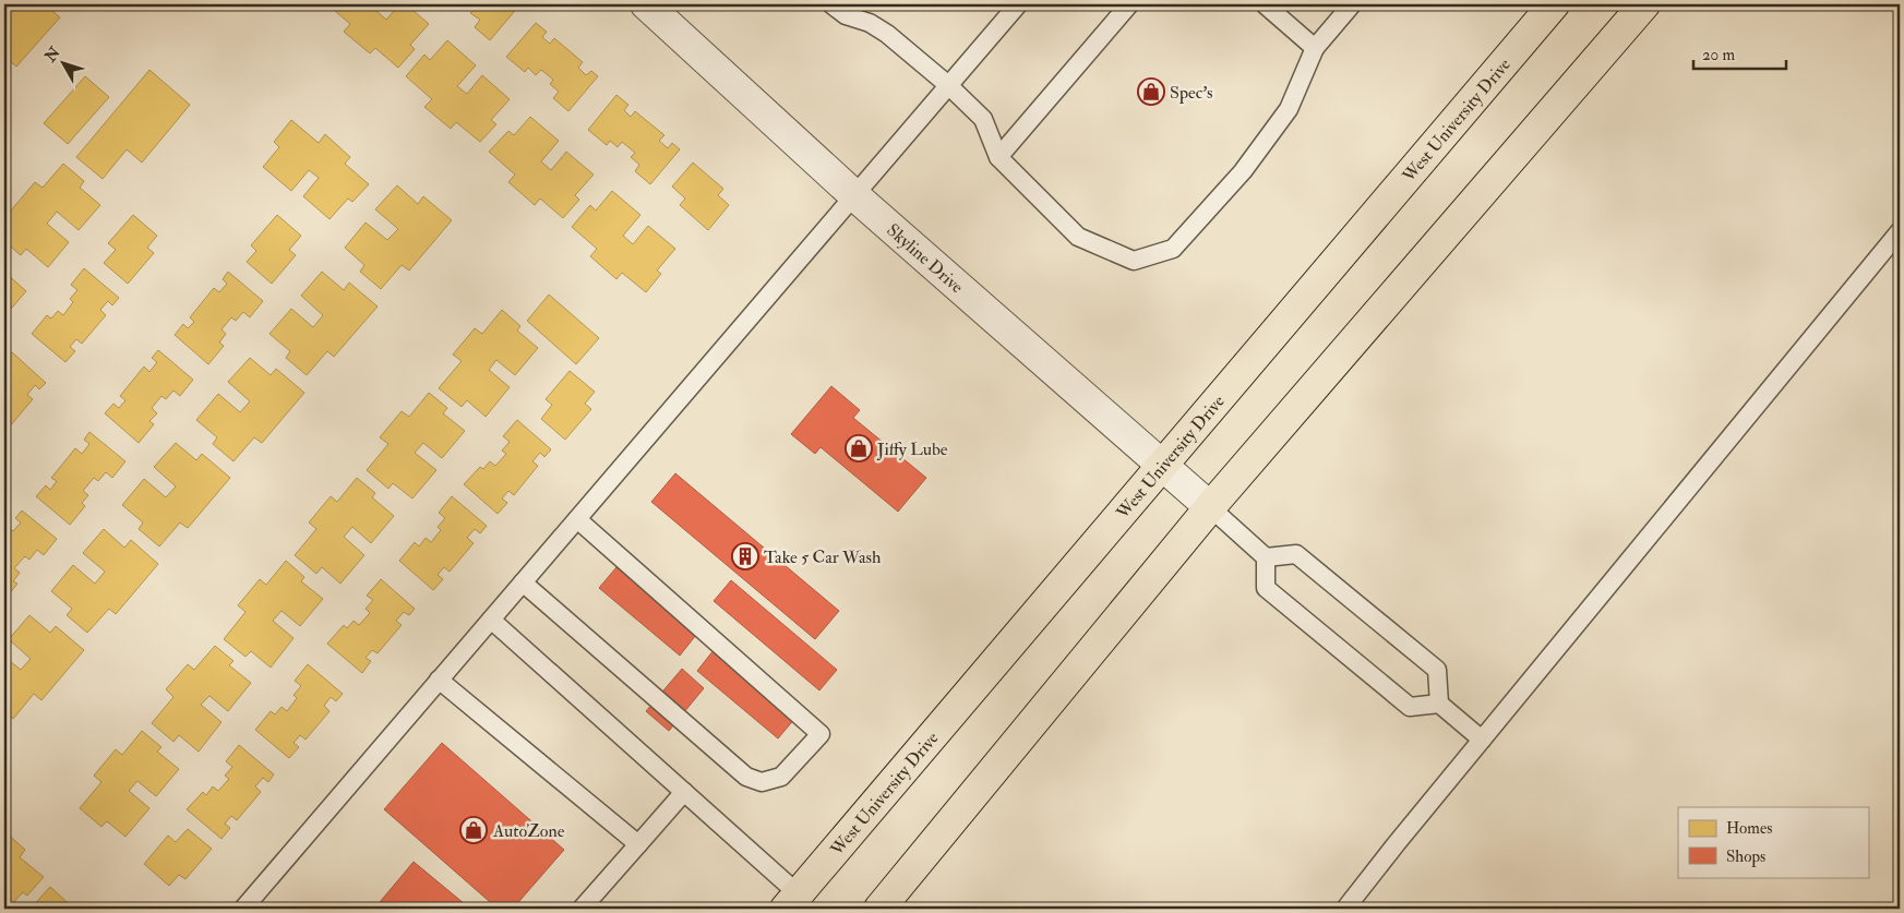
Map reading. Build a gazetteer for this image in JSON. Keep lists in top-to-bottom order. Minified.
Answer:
{"streets":{"highway":["West University Drive"],"street":["Skyline Drive"]},"crossings":[["West University Drive","Skyline Drive"]],"places":{"shop":["Spec's","Jiffy Lube","AutoZone"],"building":["Take 5 Car Wash"]},"legend":["Homes","Shops"],"scale_bar":"20 m","north":"top left"}
